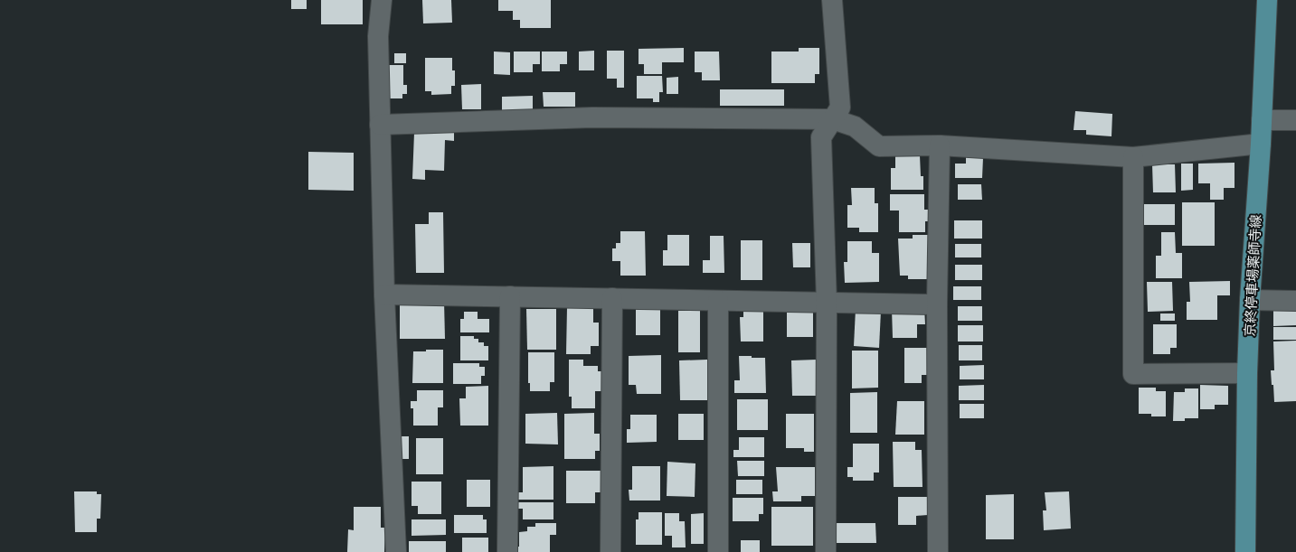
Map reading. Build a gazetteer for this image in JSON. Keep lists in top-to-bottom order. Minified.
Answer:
{"streets":{"main road":["京終停車場薬師寺線"]}}
